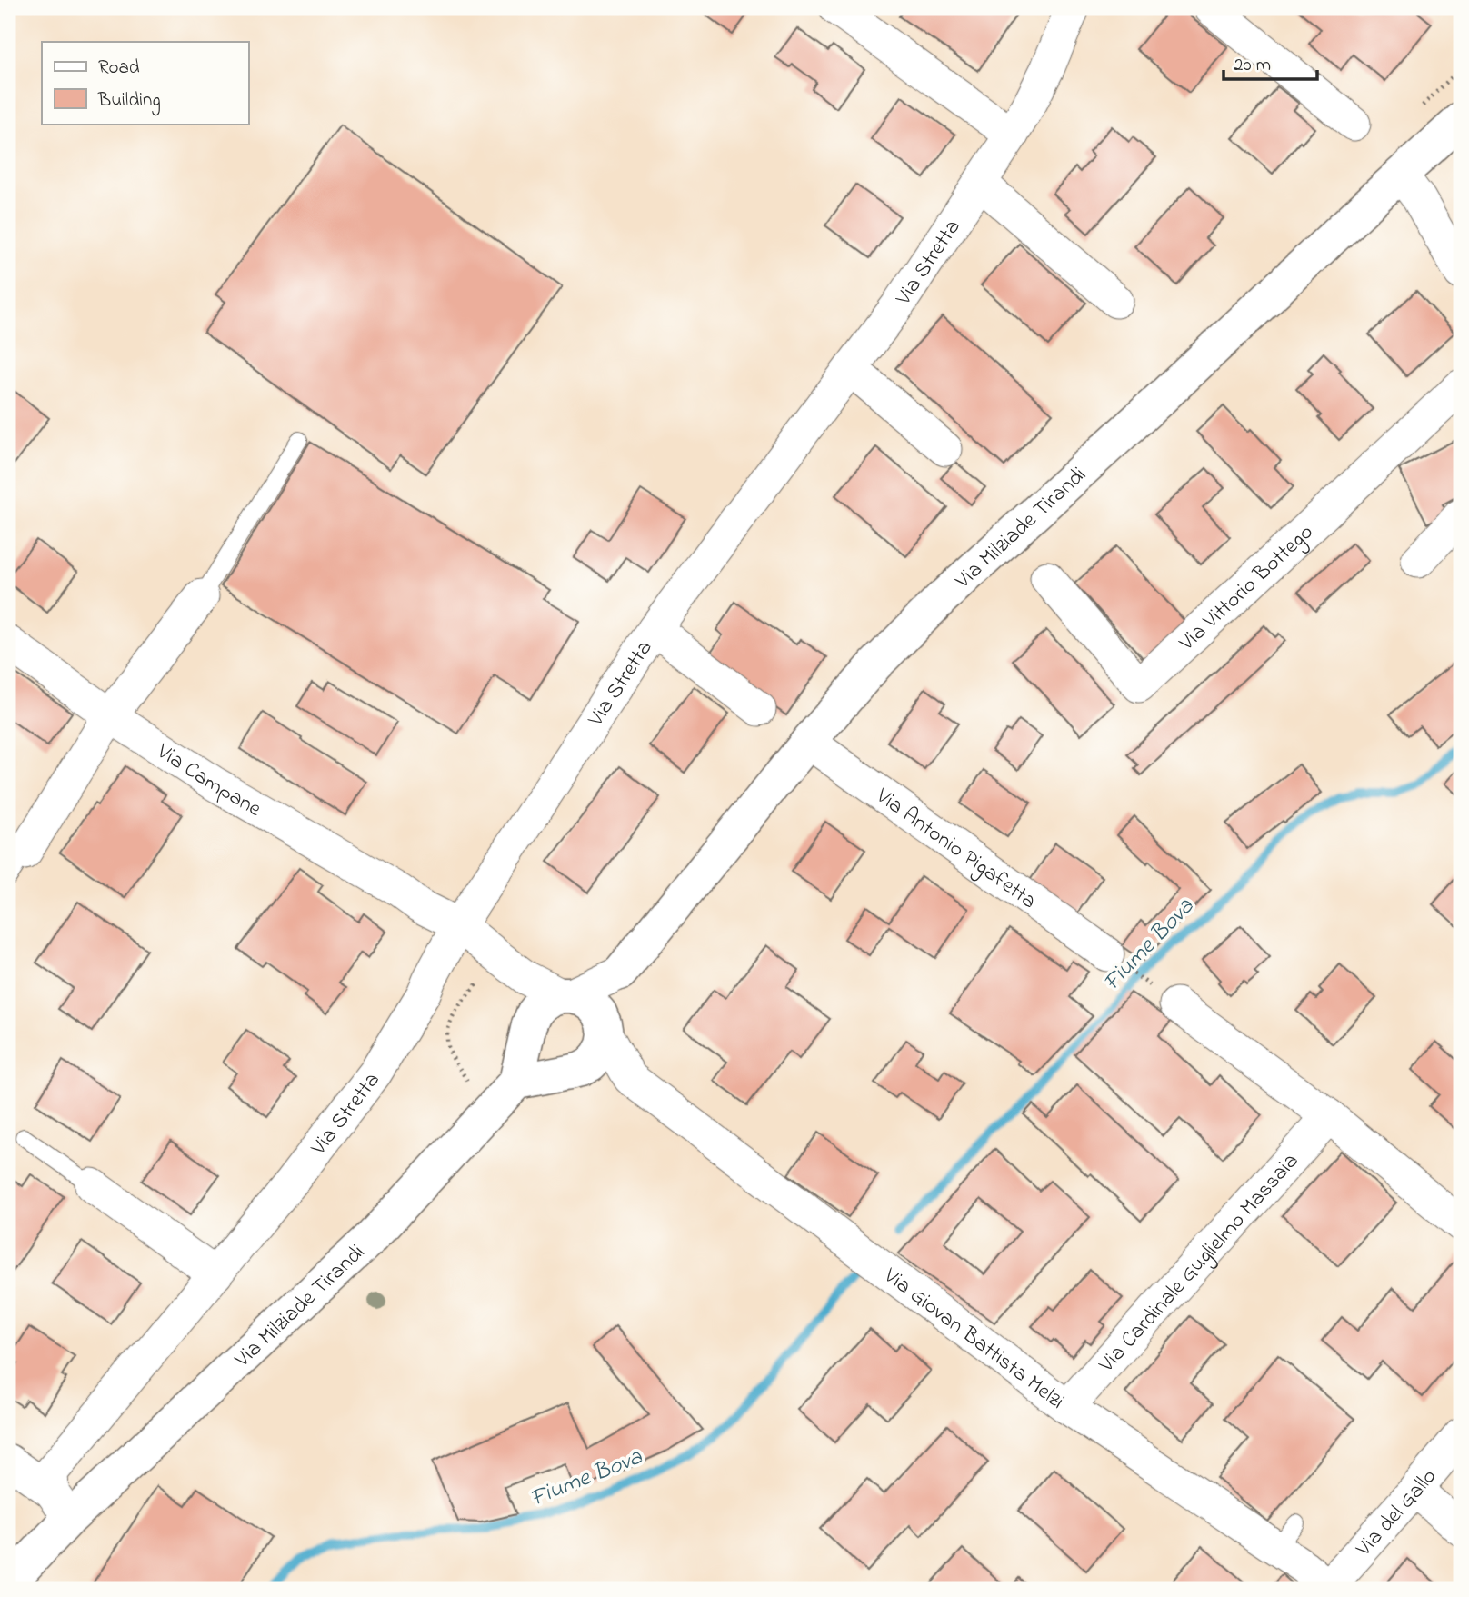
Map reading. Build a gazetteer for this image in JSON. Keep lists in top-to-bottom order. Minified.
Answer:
{"streets":{"street":["Via Stretta","Via Milziade Tirandi","Via Vittorio Bottego","Via Campane","Via Antonio Pigafetta","Via Cardinale Guglielmo Massaia","Via Giovan Battista Melzi","Via del Gallo"]},"crossings":[["Via Stretta","Via Milziade Tirandi"],["Via Stretta","Via Campane"],["Via Milziade Tirandi","Via Campane"],["Via Milziade Tirandi","Via Antonio Pigafetta"],["Via Milziade Tirandi","Via Giovan Battista Melzi"],["Via Campane","Via Giovan Battista Melzi"],["Via Cardinale Guglielmo Massaia","Via Giovan Battista Melzi"],["Via Giovan Battista Melzi","Via del Gallo"]],"water":["Fiume Bova"],"legend":["Road","Building"],"scale_bar":"20 m"}
